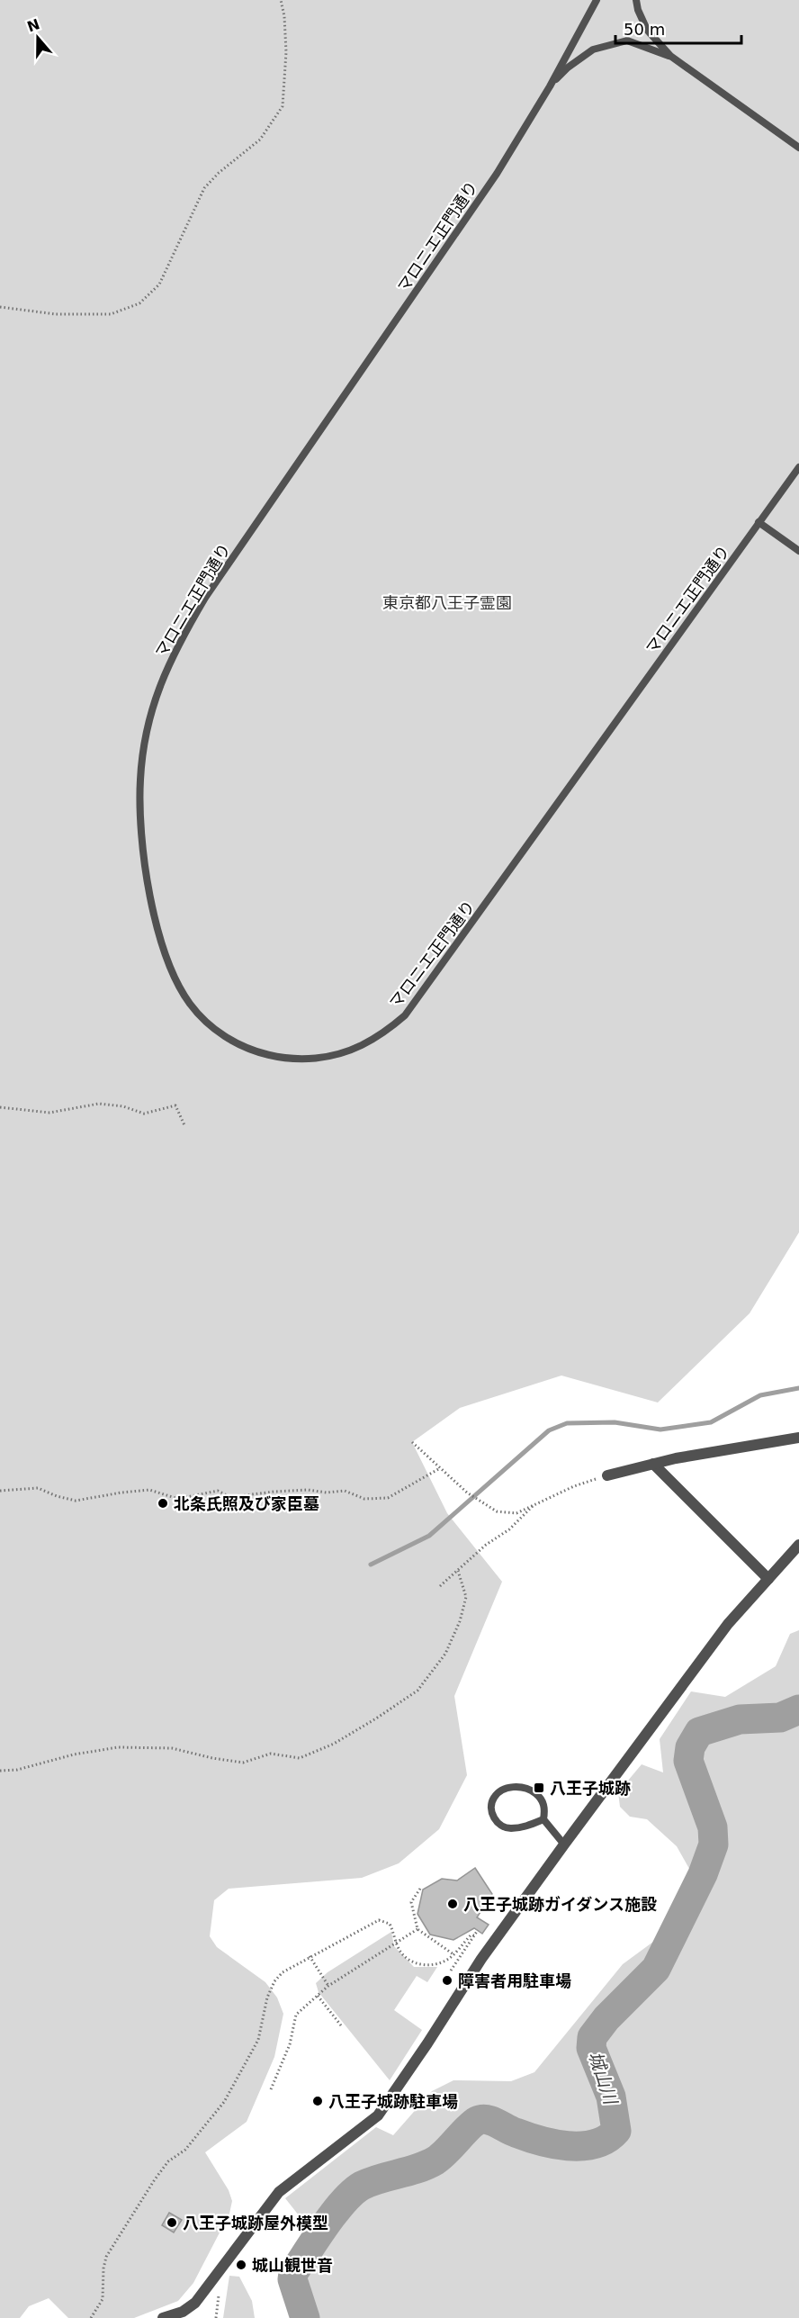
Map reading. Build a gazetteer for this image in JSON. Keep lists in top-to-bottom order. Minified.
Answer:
{"streets":{"lane":["マロニエ正門通り"]},"water":["城山川"],"parks":["東京都八王子霊園"],"places":{"other":["北条氏照及び家臣墓","八王子城跡ガイダンス施設","障害者用駐車場","八王子城跡駐車場","八王子城跡屋外模型","城山観世音"],"transit":["八王子城跡"]},"scale_bar":"50 m","north":"top"}
